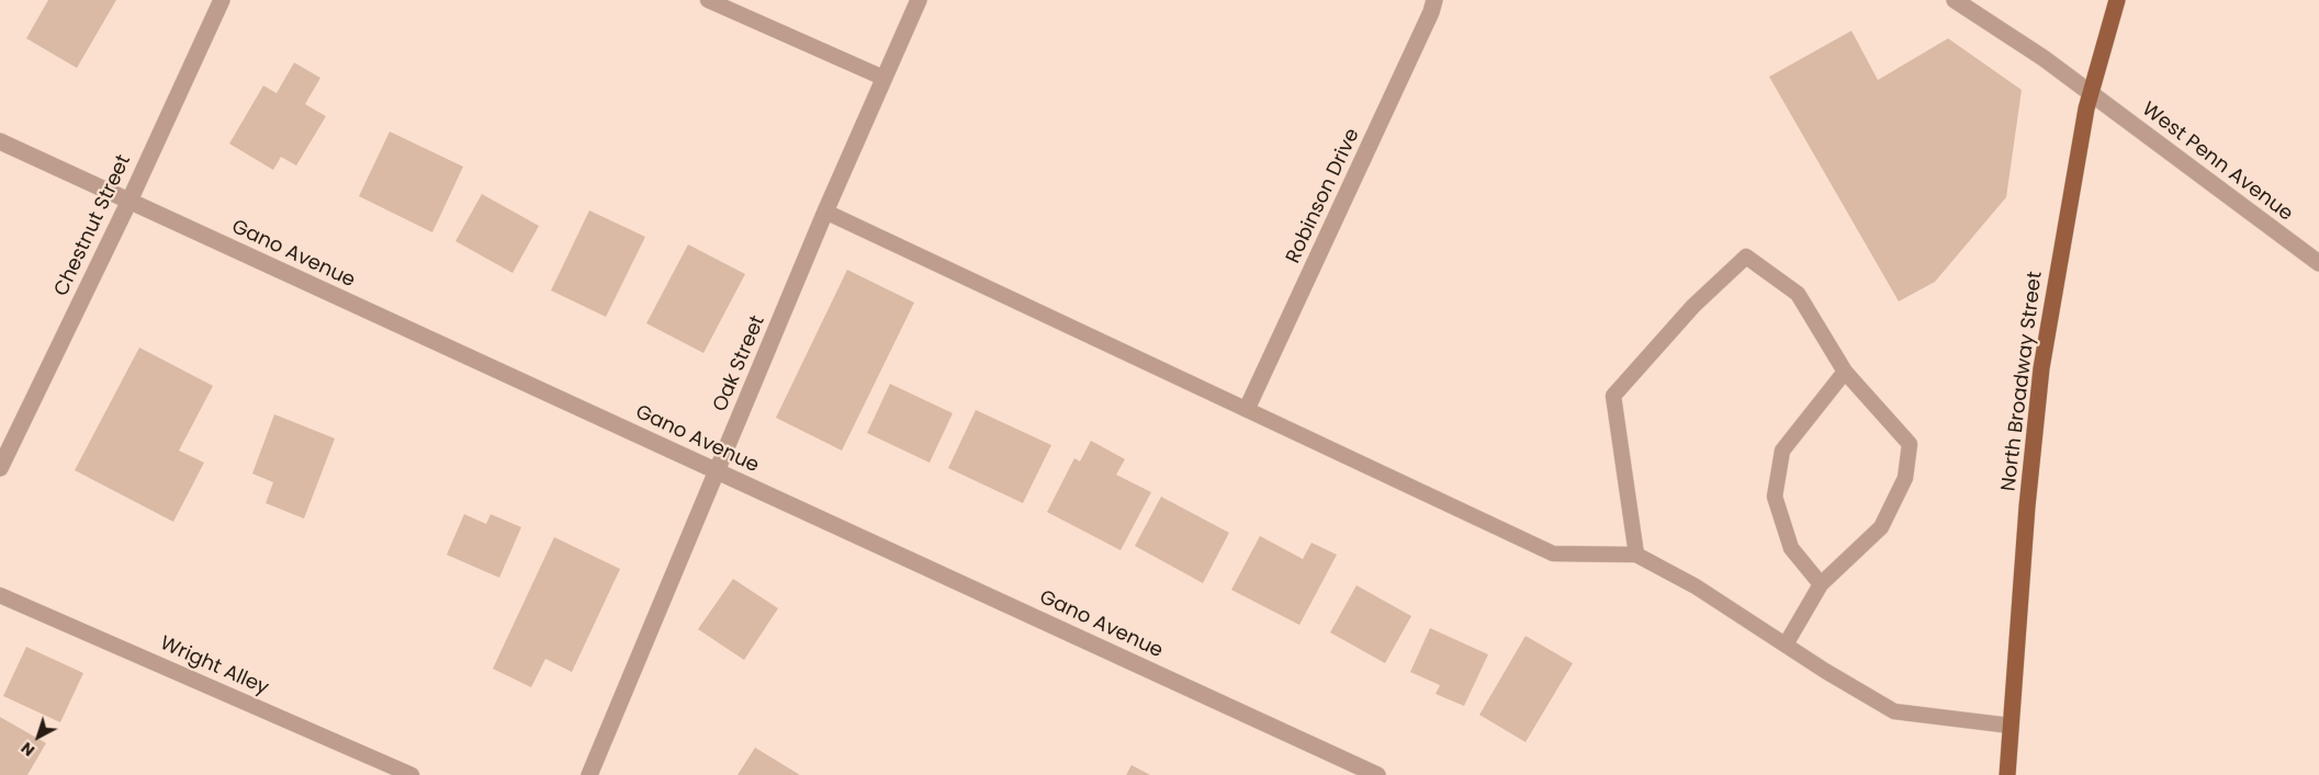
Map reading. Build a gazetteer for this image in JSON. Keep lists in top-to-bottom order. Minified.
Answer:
{"streets":{"main road":["North Broadway Street"],"street":["West Penn Avenue","Robinson Drive","Chestnut Street","Gano Avenue","Oak Street"],"lane":["Wright Alley"]},"crossings":[["West Penn Avenue","North Broadway Street"],["Chestnut Street","Gano Avenue"],["Gano Avenue","Oak Street"]],"north":"bottom left"}
